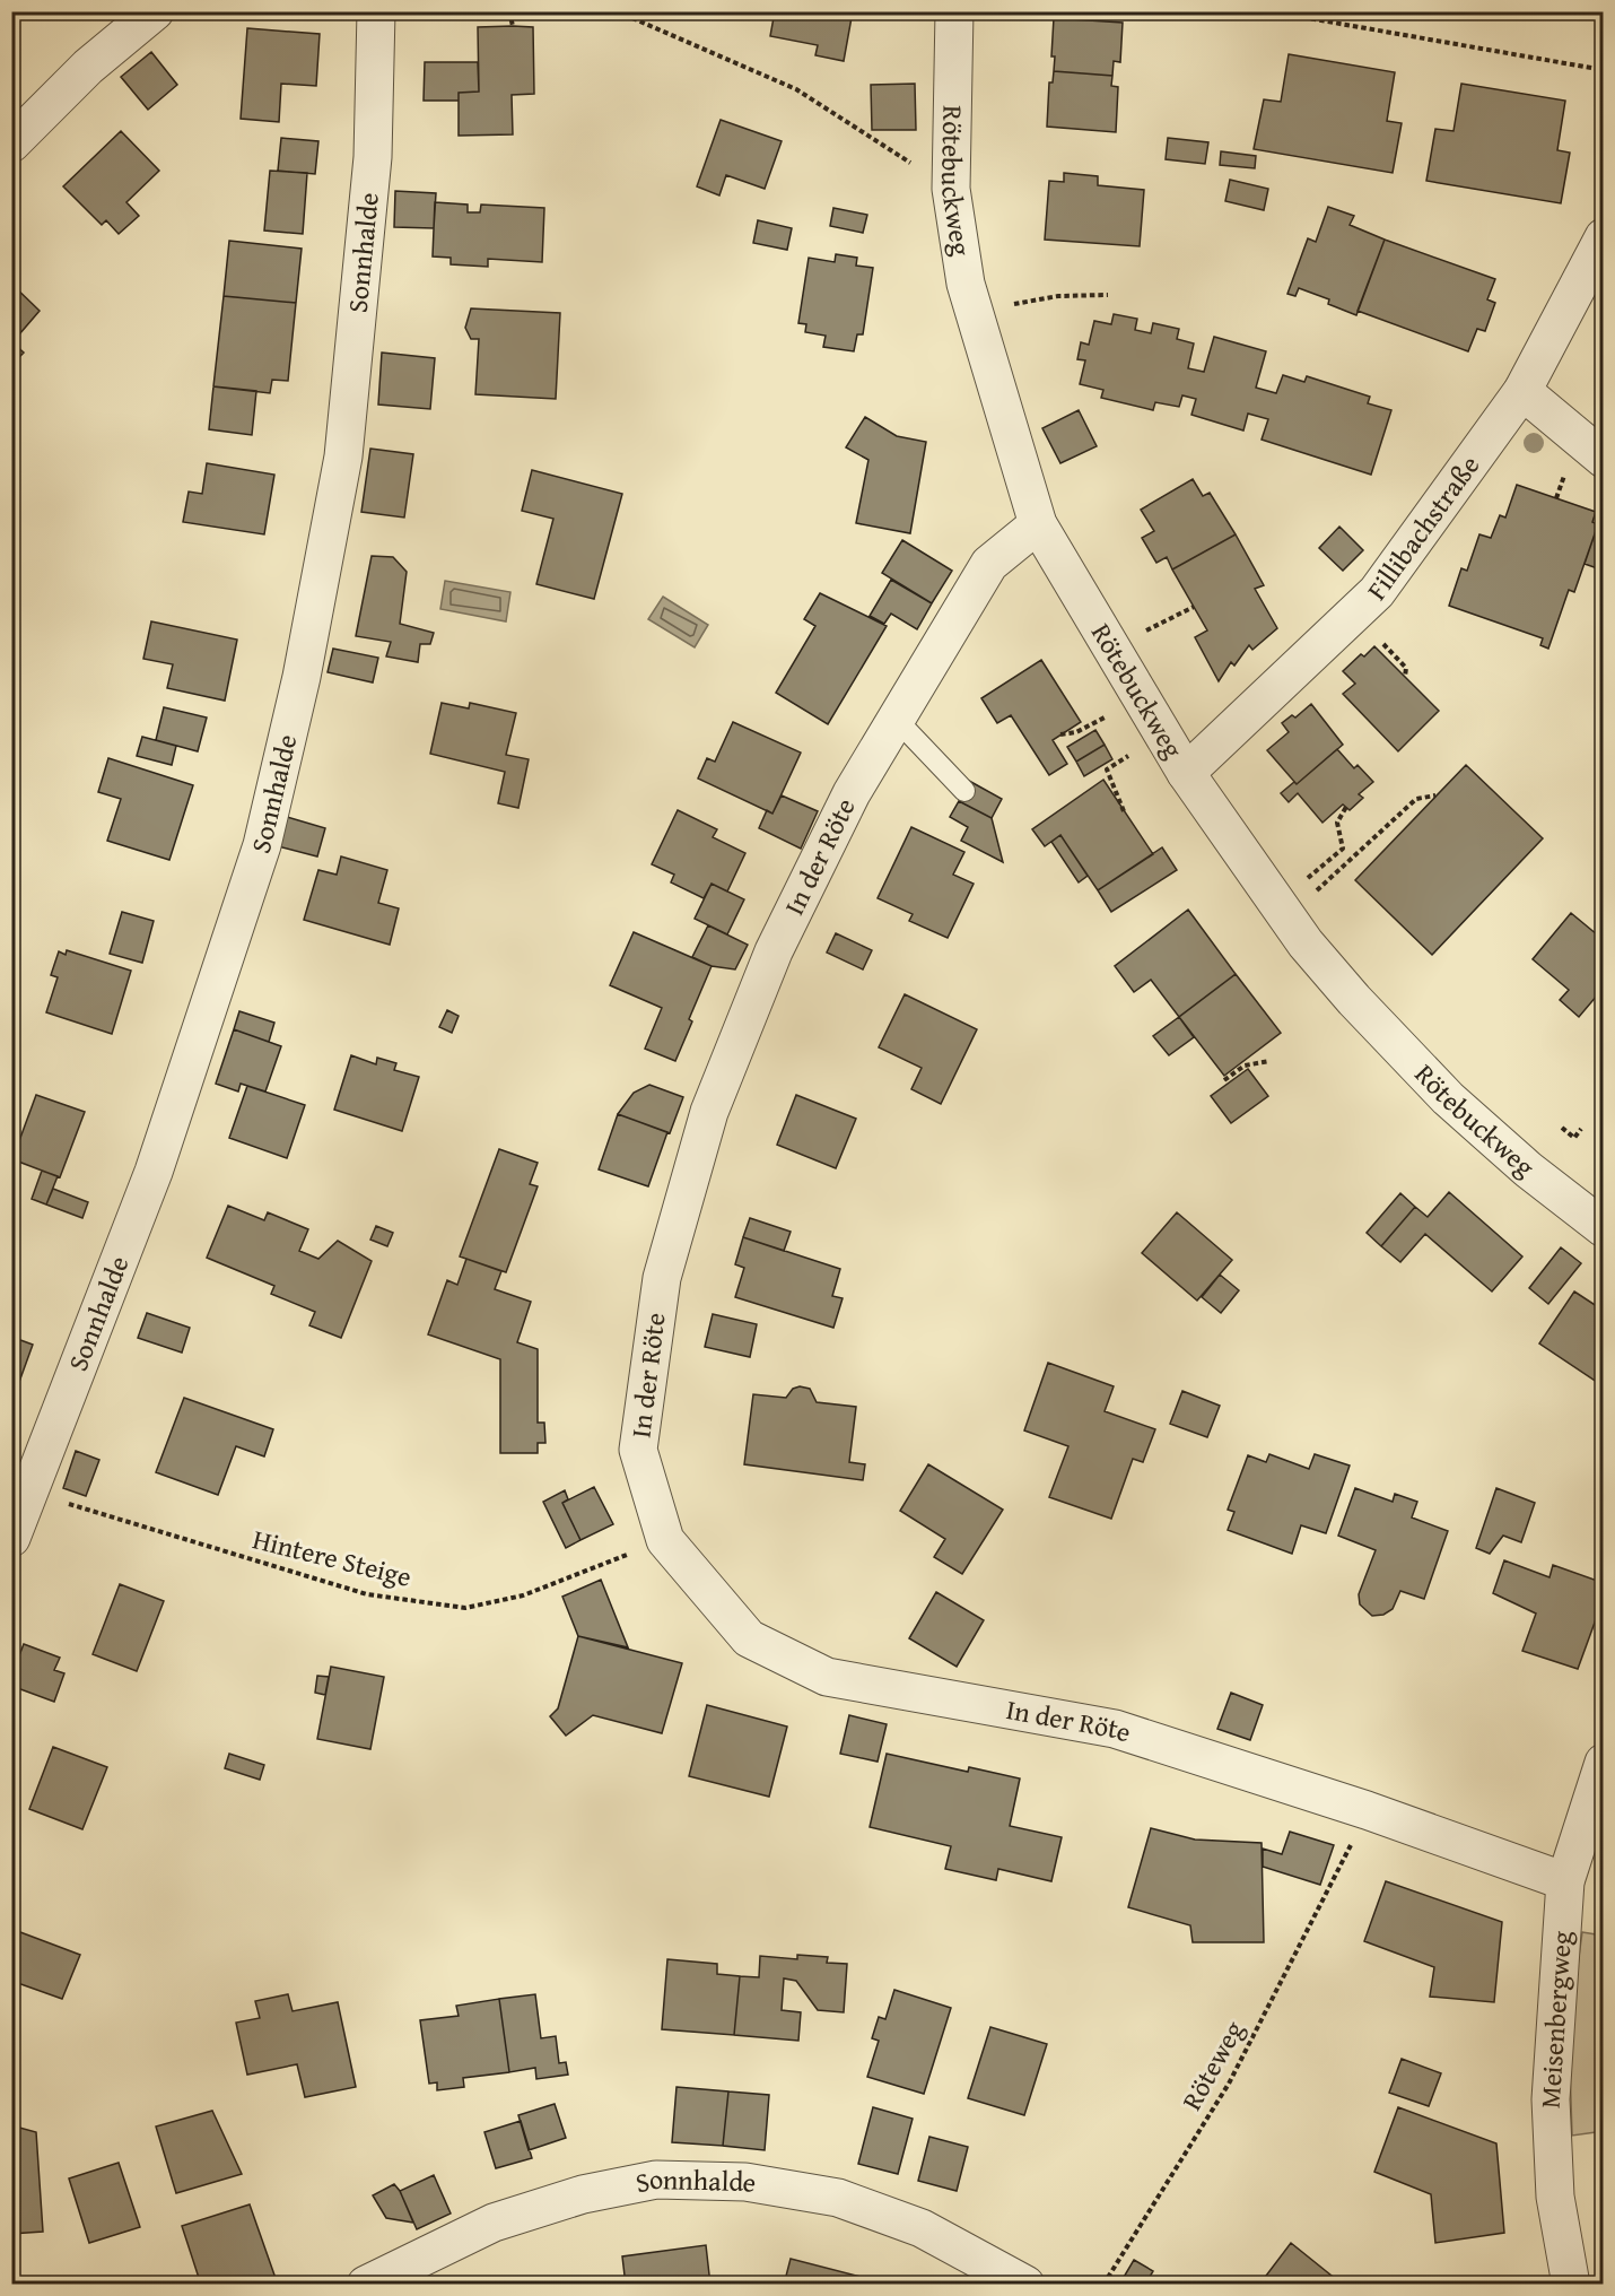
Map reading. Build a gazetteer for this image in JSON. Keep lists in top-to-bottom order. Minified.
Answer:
{"streets":{"street":["Rötebuckweg","Sonnhalde","Fillibachstraße","In der Röte","Meisenbergweg"],"path":["Hintere Steige","Röteweg"]},"crossings":[["Rötebuckweg","Fillibachstraße"],["Rötebuckweg","In der Röte"],["In der Röte","Hintere Steige"],["In der Röte","Meisenbergweg"]]}
